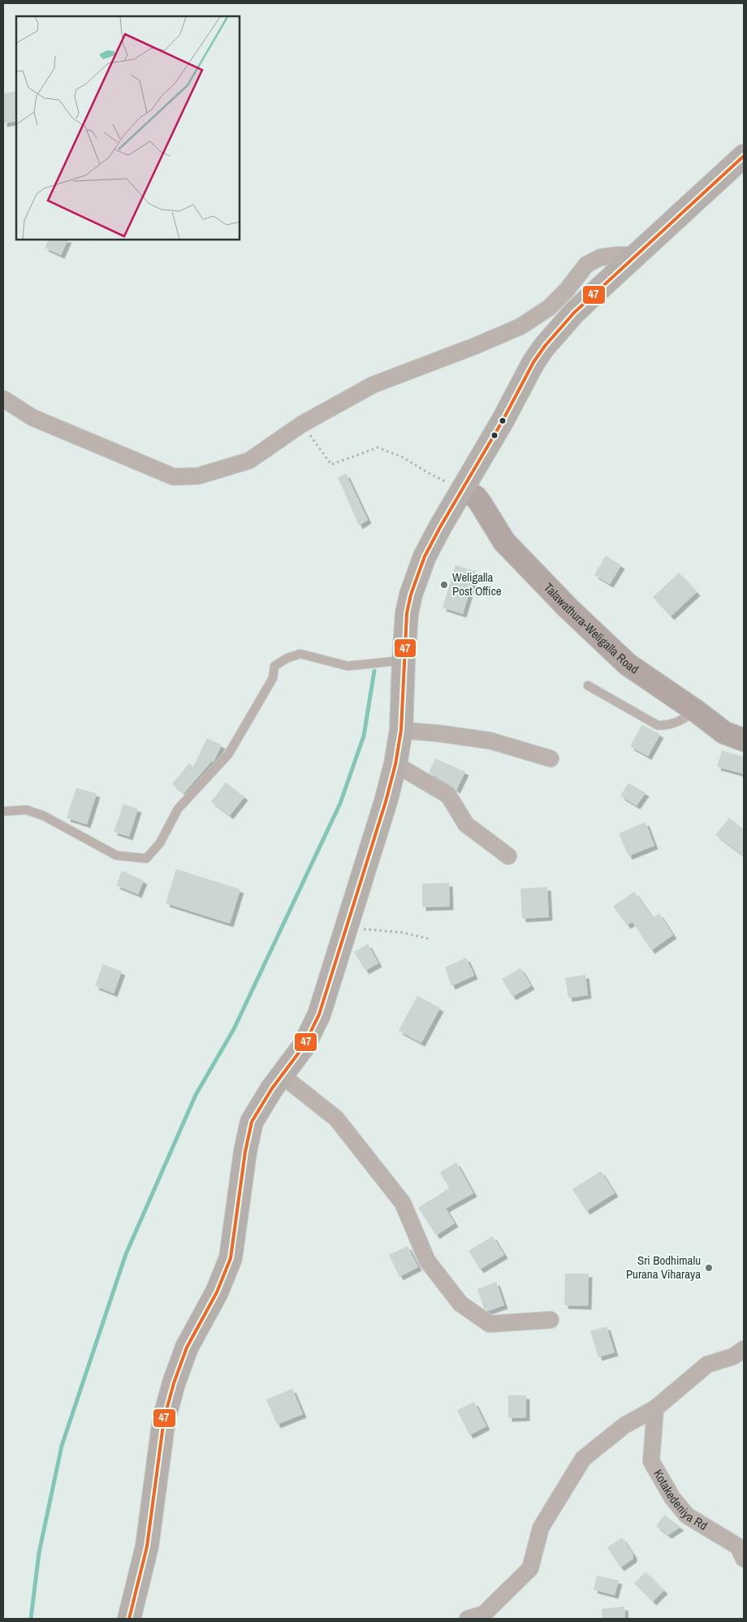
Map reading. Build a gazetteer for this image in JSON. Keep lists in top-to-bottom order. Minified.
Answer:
{"streets":{"street":["Talawathura-Weligalla Road","Kotakedeniya Rd"]},"places":["Weligalla Post Office","Sri Bodhimalu Purana Viharaya"],"lines":["transit line 47"]}
